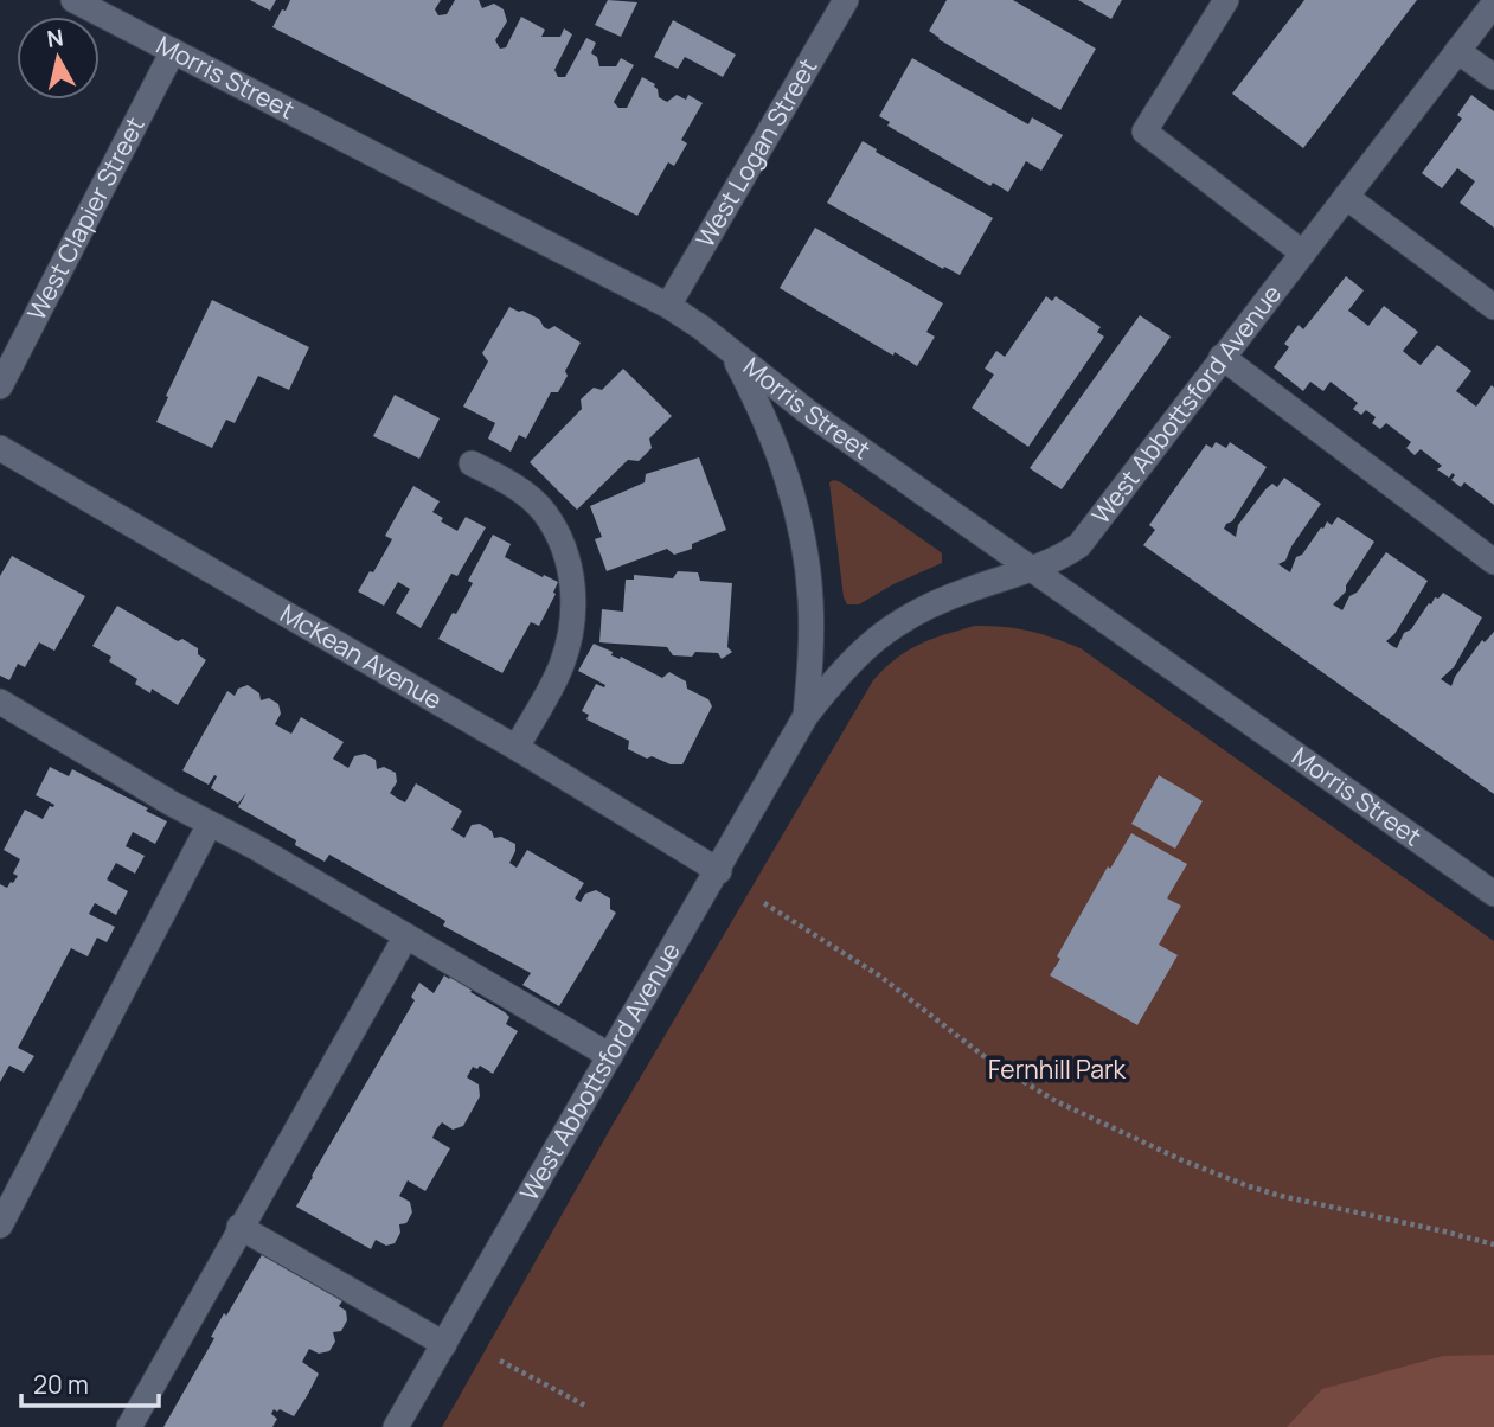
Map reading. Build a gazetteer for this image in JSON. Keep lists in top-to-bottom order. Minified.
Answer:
{"streets":{"street":["Morris Street","West Logan Street","West Clapier Street","West Abbottsford Avenue","McKean Avenue"]},"crossings":[["Morris Street","West Logan Street"],["Morris Street","West Clapier Street"],["Morris Street","West Abbottsford Avenue"],["West Abbottsford Avenue","McKean Avenue"]],"parks":["Fernhill Park"],"scale_bar":"20 m","north":"top"}
